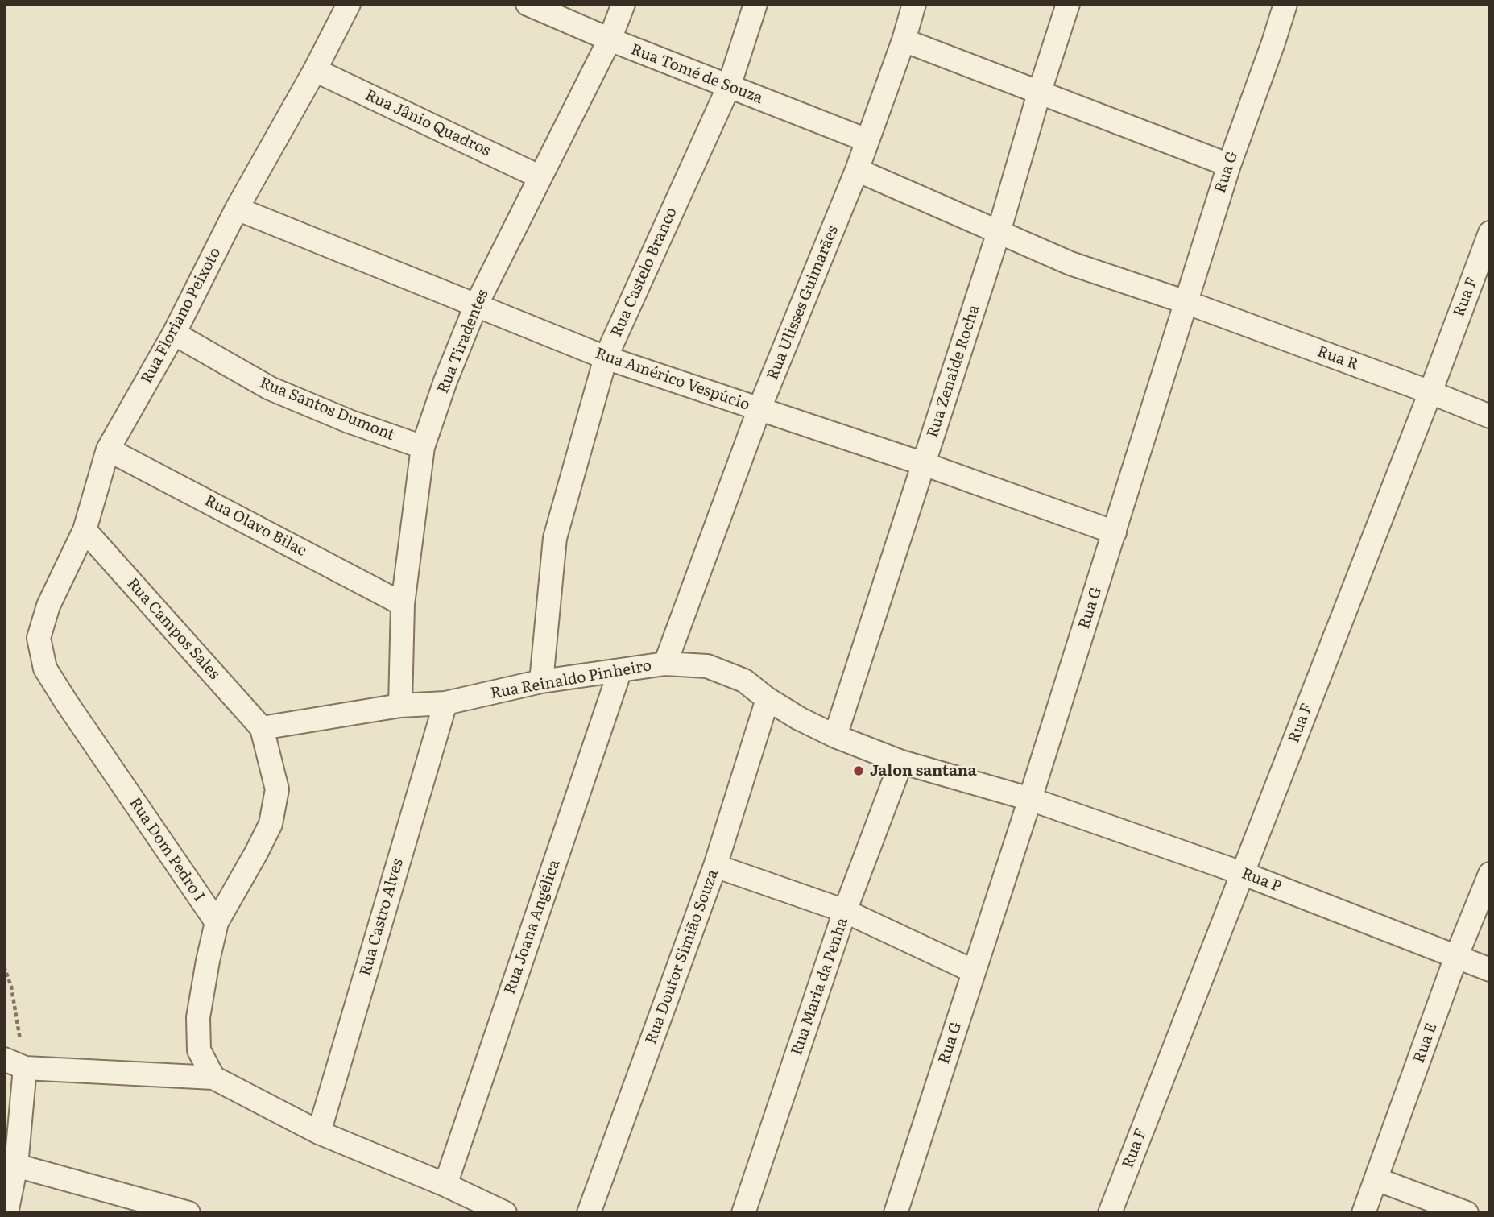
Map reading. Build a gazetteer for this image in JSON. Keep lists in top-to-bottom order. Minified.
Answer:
{"streets":{"street":["Rua Tomé de Souza","Rua Jânio Quadros","Rua G","Rua Castelo Branco","Rua F","Rua Ulisses Guimarães","Rua Floriano Peixoto","Rua Tiradentes","Rua R","Rua Zenaide Rocha","Rua Américo Vespúcio","Rua Santos Dumont","Rua Olavo Bilac","Rua Campos Sales","Rua Reinaldo Pinheiro","Rua Dom Pedro I","Rua P","Rua Castro Alves","Rua Joana Angélica","Rua Doutor Simião Souza","Rua Maria da Penha","Rua E"]},"crossings":[["Rua Tomé de Souza","Rua Castelo Branco"],["Rua Tomé de Souza","Rua Ulisses Guimarães"],["Rua Tomé de Souza","Rua Tiradentes"],["Rua Jânio Quadros","Rua Floriano Peixoto"],["Rua Jânio Quadros","Rua Tiradentes"],["Rua G","Rua R"],["Rua G","Rua Américo Vespúcio"],["Rua G","Rua Reinaldo Pinheiro"],["Rua G","Rua P"],["Rua Castelo Branco","Rua Américo Vespúcio"],["Rua Castelo Branco","Rua Reinaldo Pinheiro"],["Rua F","Rua R"],["Rua F","Rua P"],["Rua Ulisses Guimarães","Rua R"],["Rua Ulisses Guimarães","Rua Américo Vespúcio"],["Rua Ulisses Guimarães","Rua Reinaldo Pinheiro"],["Rua Floriano Peixoto","Rua Américo Vespúcio"],["Rua Floriano Peixoto","Rua Santos Dumont"],["Rua Floriano Peixoto","Rua Olavo Bilac"],["Rua Floriano Peixoto","Rua Campos Sales"],["Rua Floriano Peixoto","Rua Dom Pedro I"],["Rua Tiradentes","Rua Américo Vespúcio"],["Rua Tiradentes","Rua Santos Dumont"],["Rua Tiradentes","Rua Olavo Bilac"],["Rua Tiradentes","Rua Reinaldo Pinheiro"],["Rua R","Rua Zenaide Rocha"],["Rua Zenaide Rocha","Rua Américo Vespúcio"],["Rua Zenaide Rocha","Rua Reinaldo Pinheiro"],["Rua Campos Sales","Rua Reinaldo Pinheiro"],["Rua Reinaldo Pinheiro","Rua P"],["Rua Reinaldo Pinheiro","Rua Castro Alves"],["Rua Reinaldo Pinheiro","Rua Joana Angélica"],["Rua Reinaldo Pinheiro","Rua Doutor Simião Souza"],["Rua Reinaldo Pinheiro","Rua Maria da Penha"],["Rua P","Rua E"]],"places":["Jalon santana"]}
